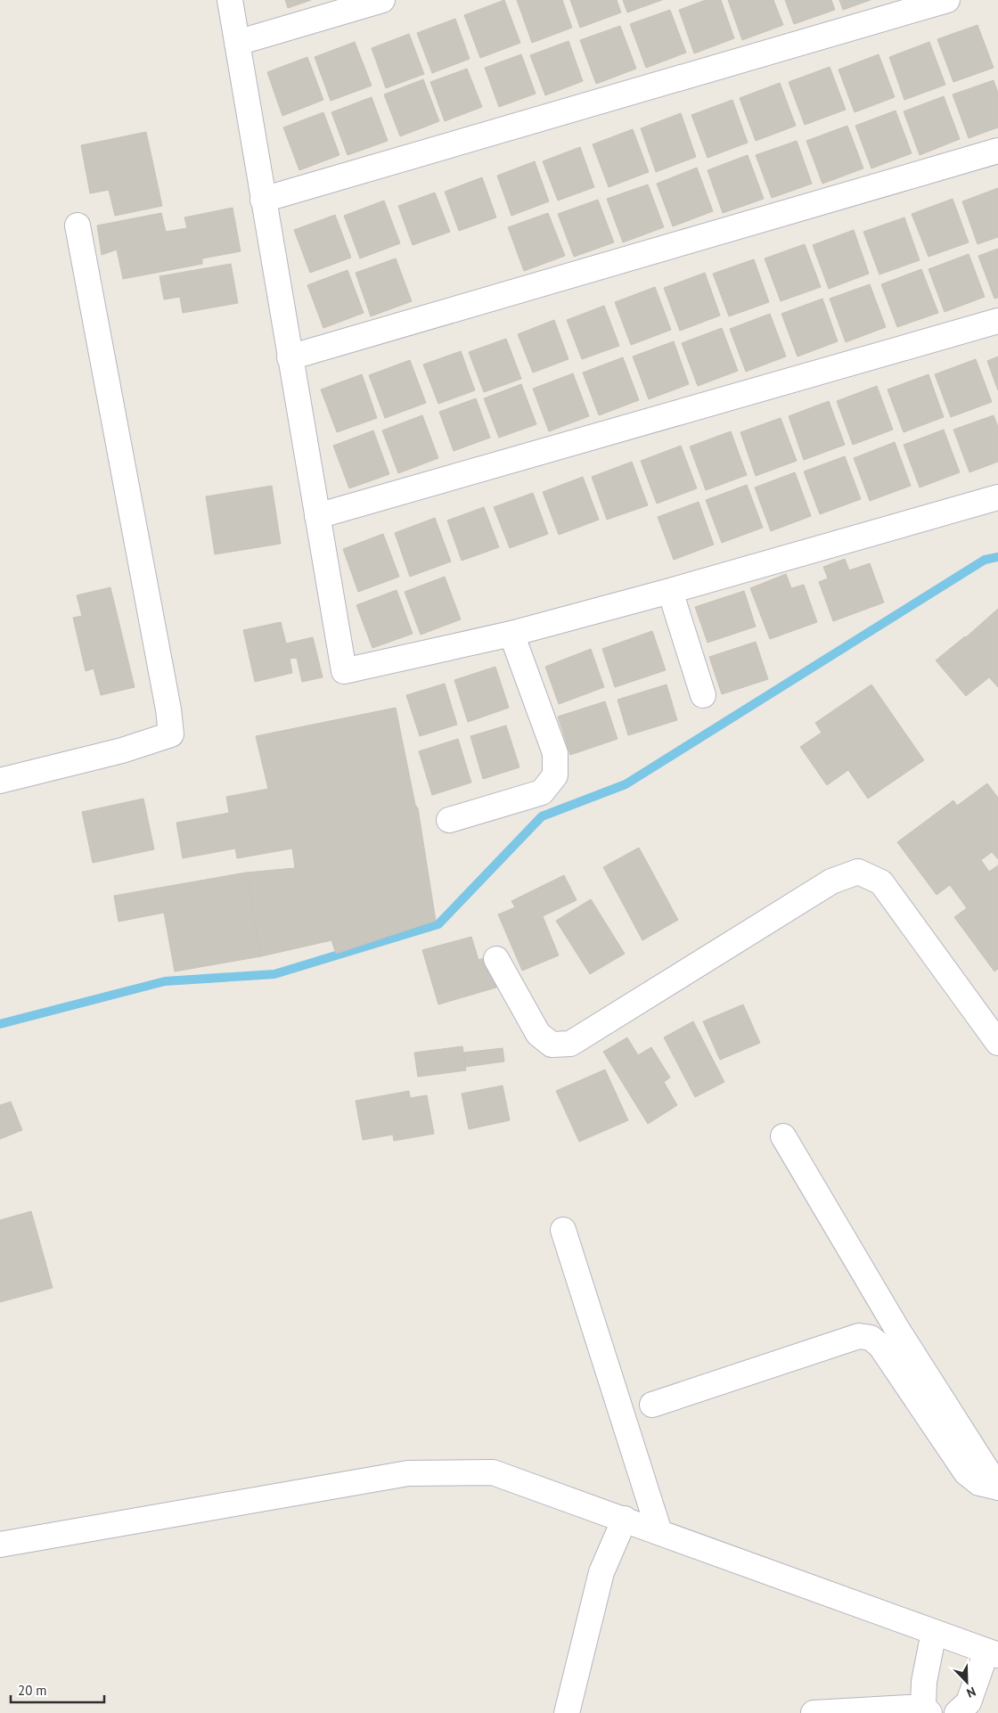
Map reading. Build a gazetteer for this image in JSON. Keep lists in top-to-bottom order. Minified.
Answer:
{"scale_bar":"20 m","north":"bottom right"}
